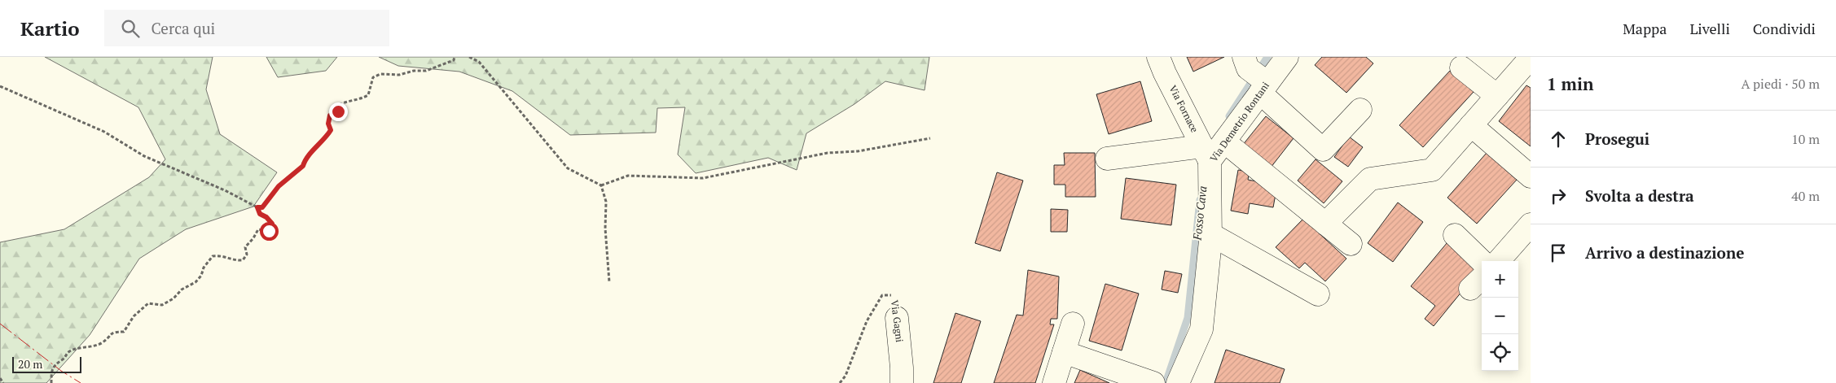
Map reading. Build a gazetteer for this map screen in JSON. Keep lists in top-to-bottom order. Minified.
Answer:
{"streets":{"street":["Via Fornace","Via Demetrio Rontani","Via Gagni"]},"crossings":[["Via Fornace","Via Demetrio Rontani"]],"water":["Fosso Cava"],"scale_bar":"20 m","page":{"header":"Kartio","search":"Cerca qui","nav":["Mappa","Livelli","Condividi"],"heading":["1 min","A piedi · 50 m"],"list":[["Prosegui","10 m"],["Svolta a destra","40 m"],"Arrivo a destinazione"],"map_buttons":["+","−"],"scale":"20 m"}}
